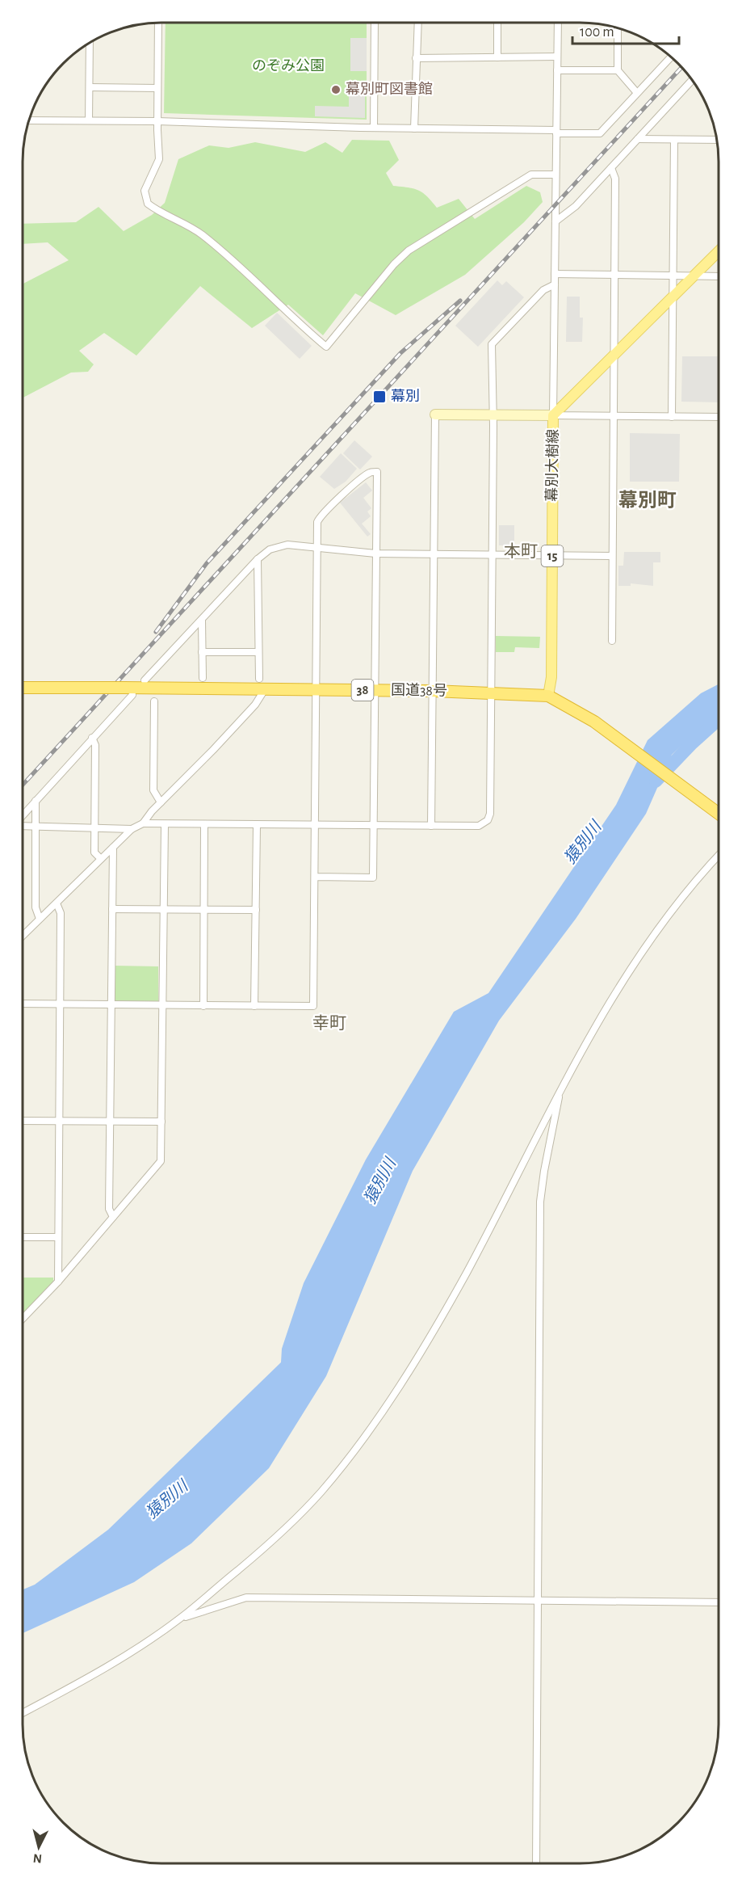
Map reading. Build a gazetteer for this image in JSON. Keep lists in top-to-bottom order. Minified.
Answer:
{"streets":{"highway":["38","国道38号"],"main road":["幕別大樹線","15"]},"crossings":[["幕別大樹線","国道38号"]],"districts":["幕別町","本町","幸町"],"water":["猿別川"],"parks":["のぞみ公園"],"places":{"other":["幕別町図書館"],"transit":["幕別"]},"scale_bar":"100 m","north":"bottom"}
